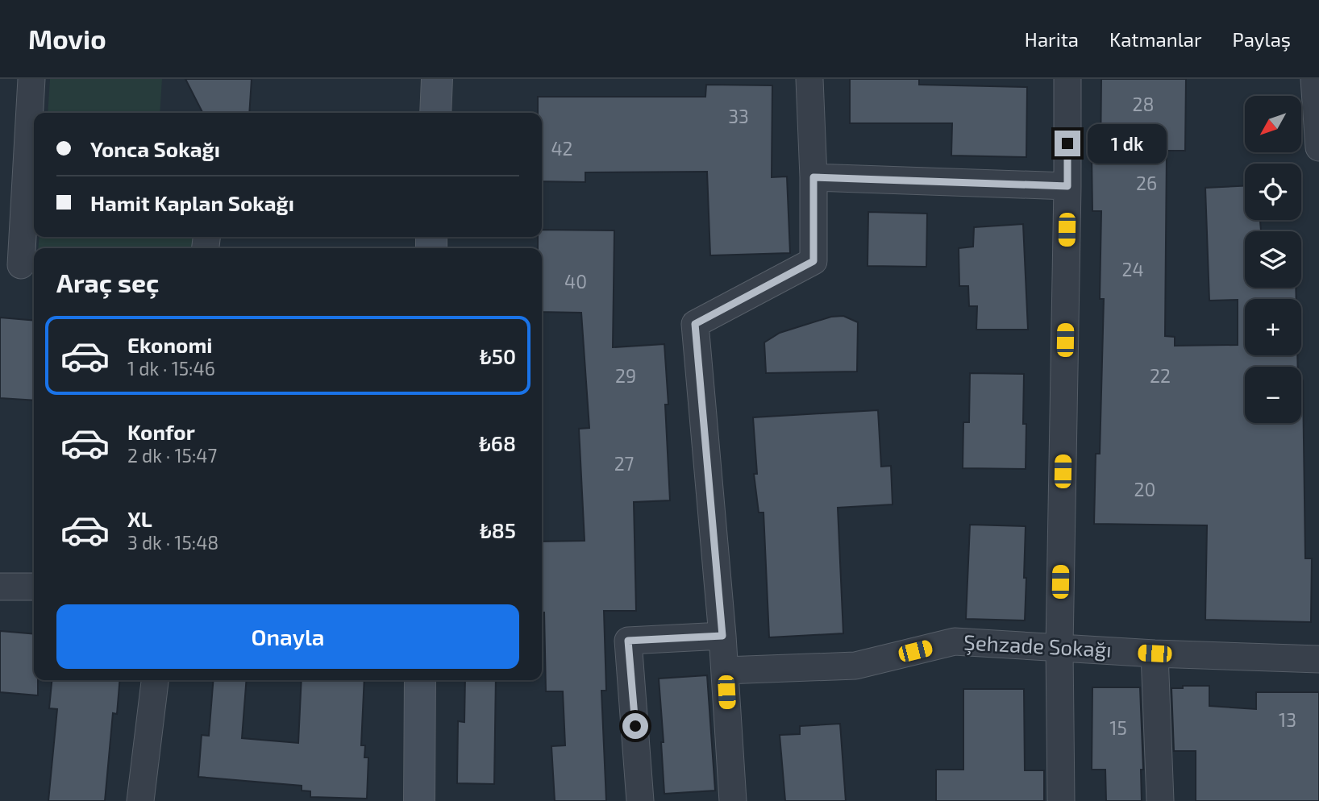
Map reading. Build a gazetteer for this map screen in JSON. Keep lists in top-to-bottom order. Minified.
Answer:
{"streets":{"street":["Şehzade Sokağı"]},"house_numbers":["28","33","42","26","24","40","29","22","27","20","13","15"],"north":"bottom left","page":{"header":"Movio","nav":["Harita","Katmanlar","Paylaş"],"map_buttons":["+","−"],"banner":["Yonca Sokağı","Hamit Kaplan Sokağı"],"bubble":"1 dk","heading":"Araç seç","list":[{"name":"Ekonomi","note":"1 dk · 15:46","value":"₺50"},{"name":"Konfor","note":"2 dk · 15:47","value":"₺68"},{"name":"XL","note":"3 dk · 15:48","value":"₺85"}],"buttons":"Onayla"}}
